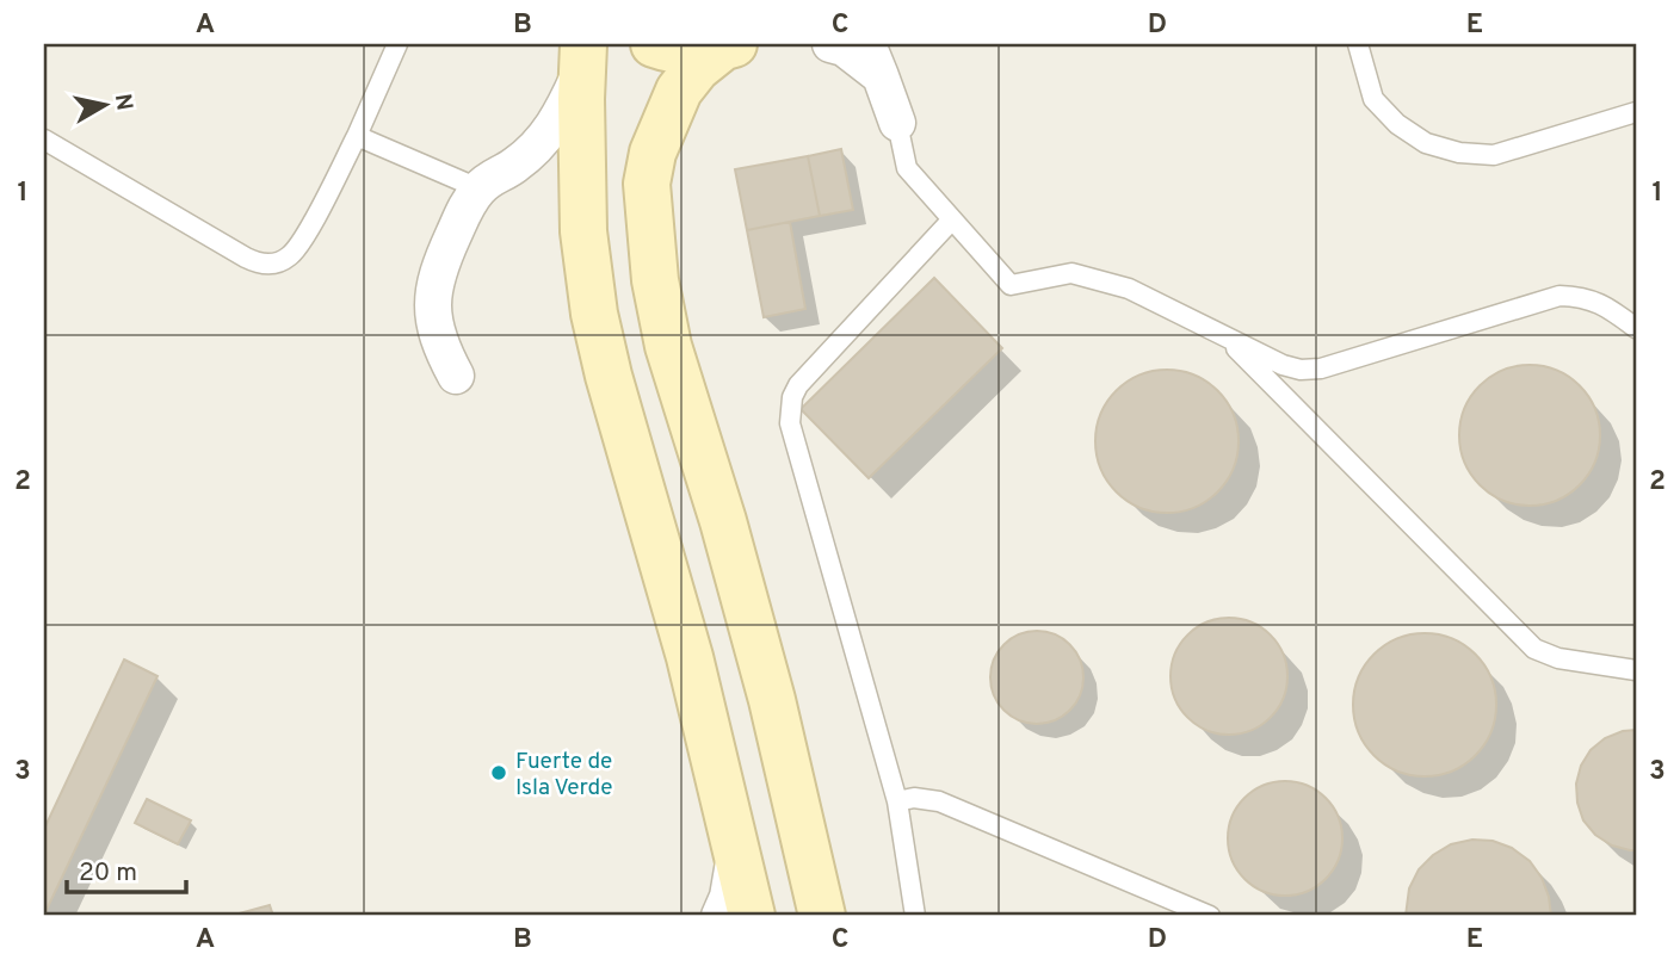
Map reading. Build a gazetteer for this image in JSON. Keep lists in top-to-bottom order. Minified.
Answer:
{"places":["Fuerte de Isla Verde"],"scale_bar":"20 m","north":"right","grid":{"columns":["A","B","C","D","E"],"rows":["1","2","3"]}}
